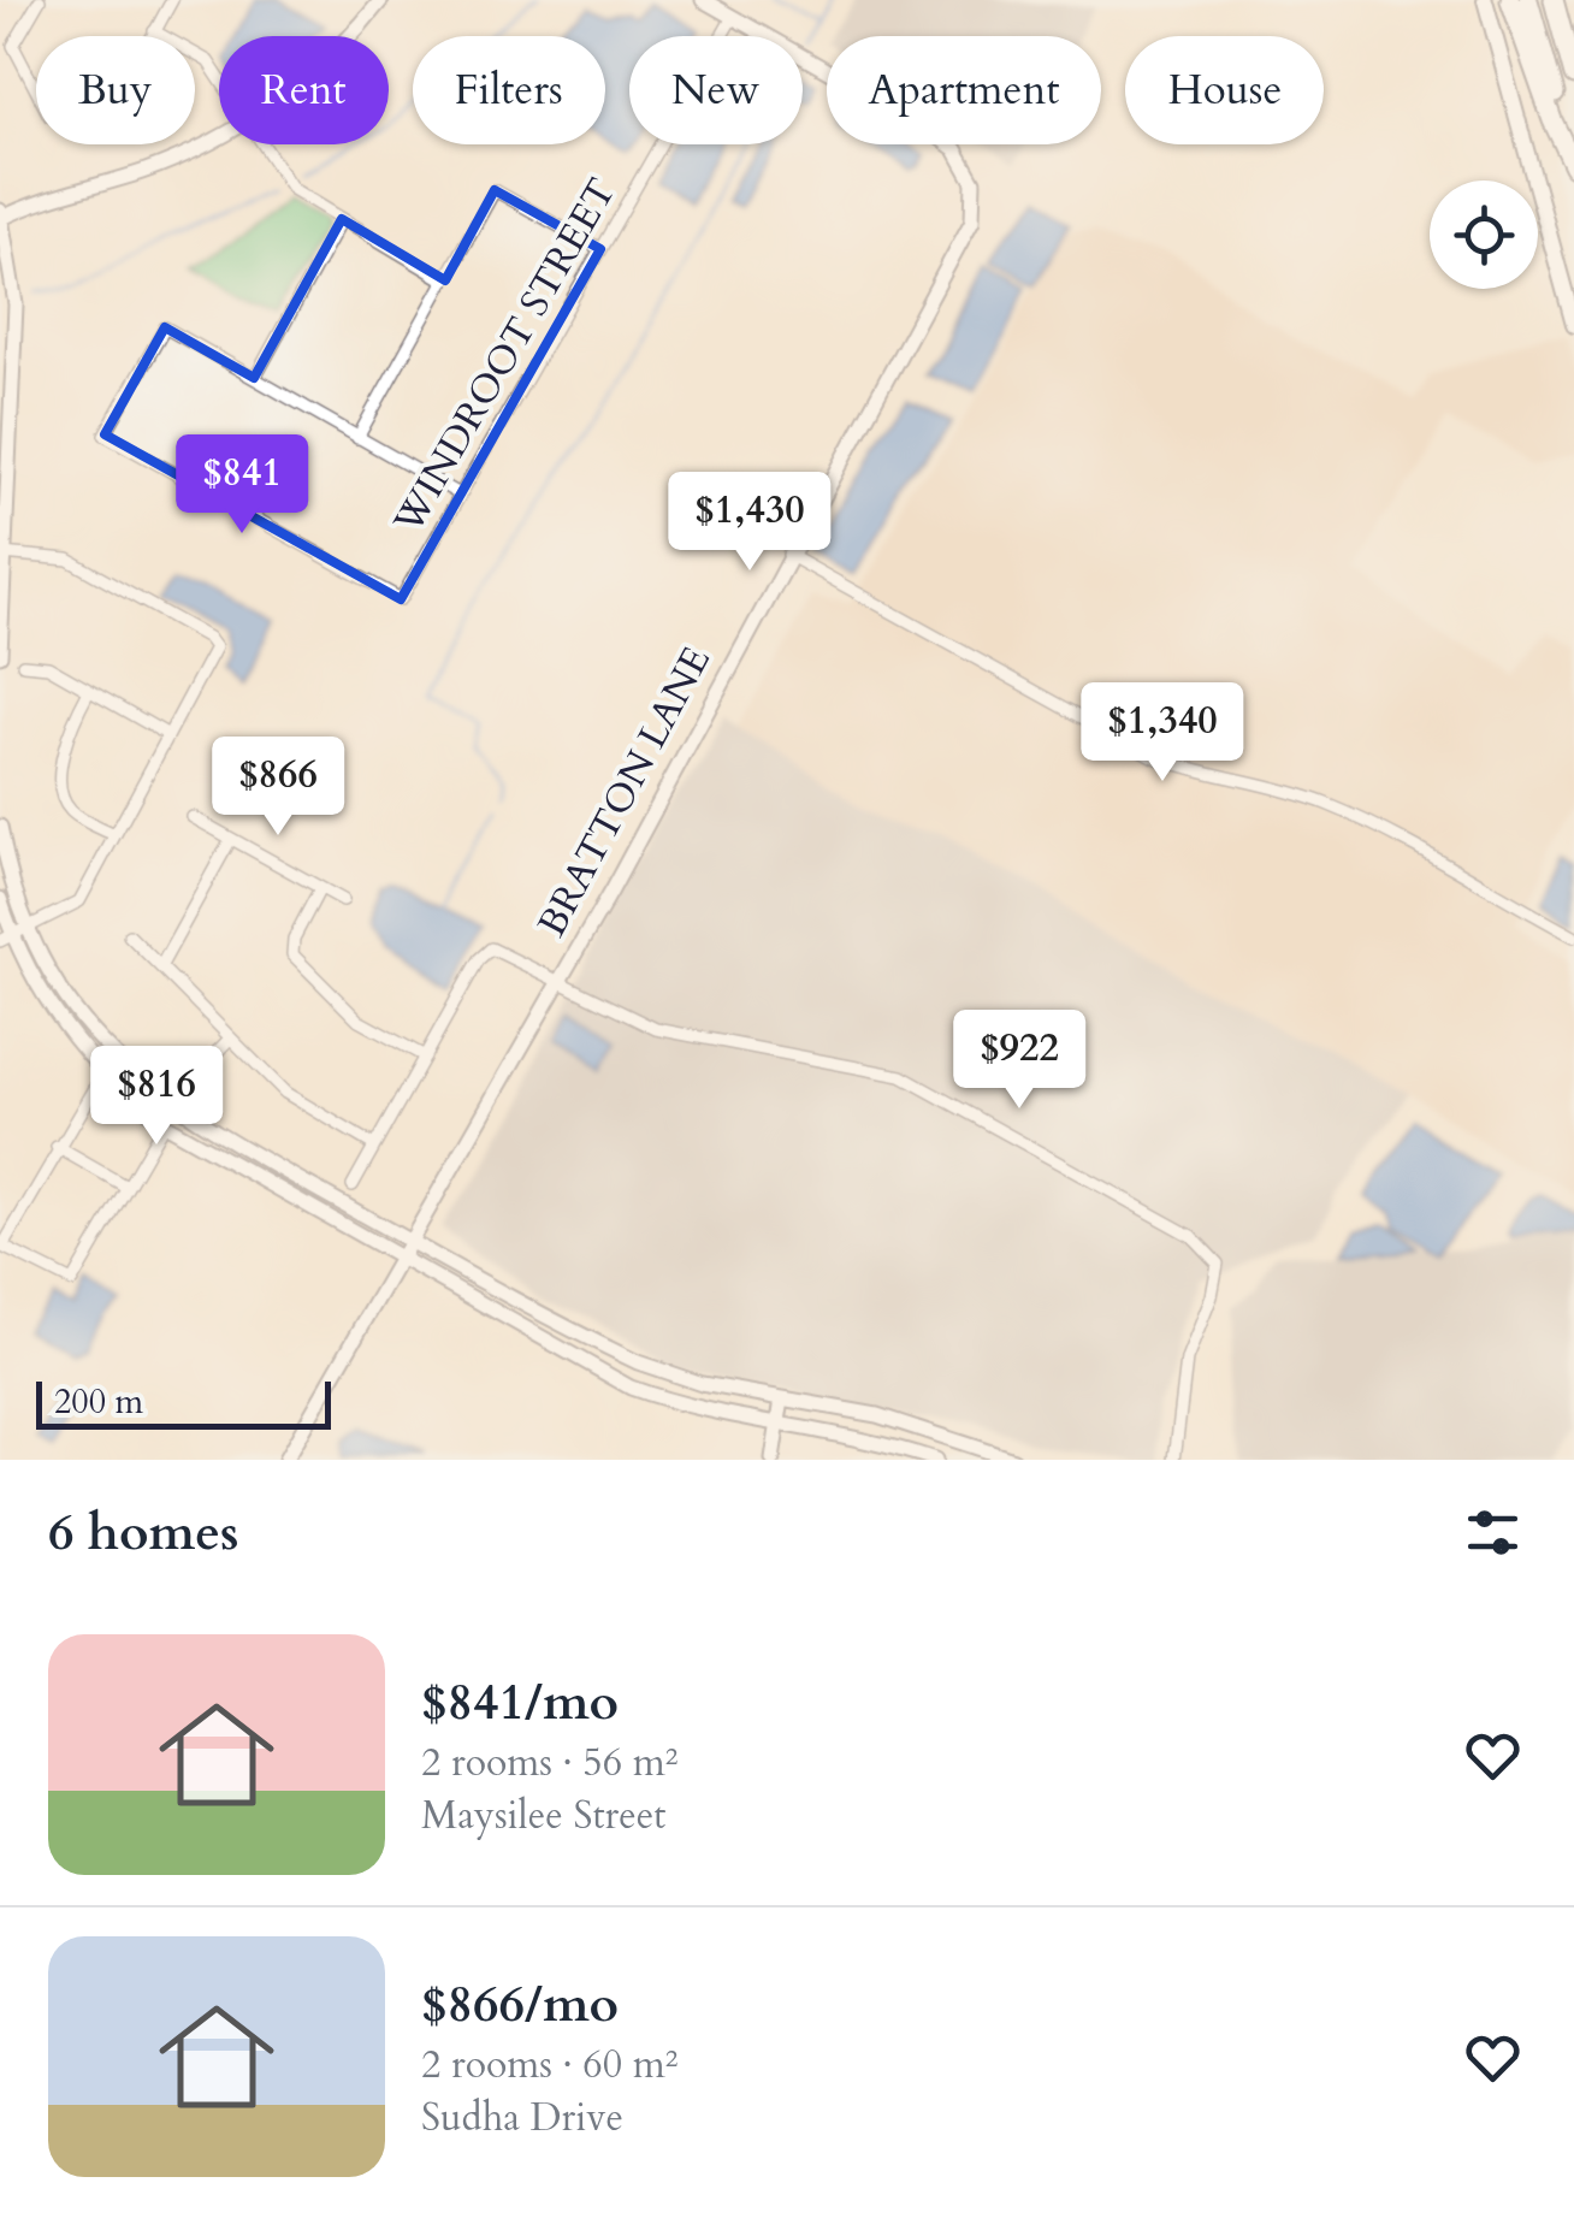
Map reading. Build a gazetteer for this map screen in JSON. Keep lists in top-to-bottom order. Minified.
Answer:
{"streets":{"street":["WINDROOT STREET","BRATTON LANE"]},"crossings":[["WINDROOT STREET","BRATTON LANE"]],"scale_bar":"200 m","page":{"chip":["Buy","Rent","Filters","New","Apartment","House"],"price":["$841","$1,430","$1,340","$866","$922","$816"],"scale":"200 m","heading":"6 homes","list":[{"name":"$841/mo","note":"2 rooms · 56 m² · Maysilee Street"},{"name":"$866/mo","note":"2 rooms · 60 m² · Sudha Drive"}]}}
